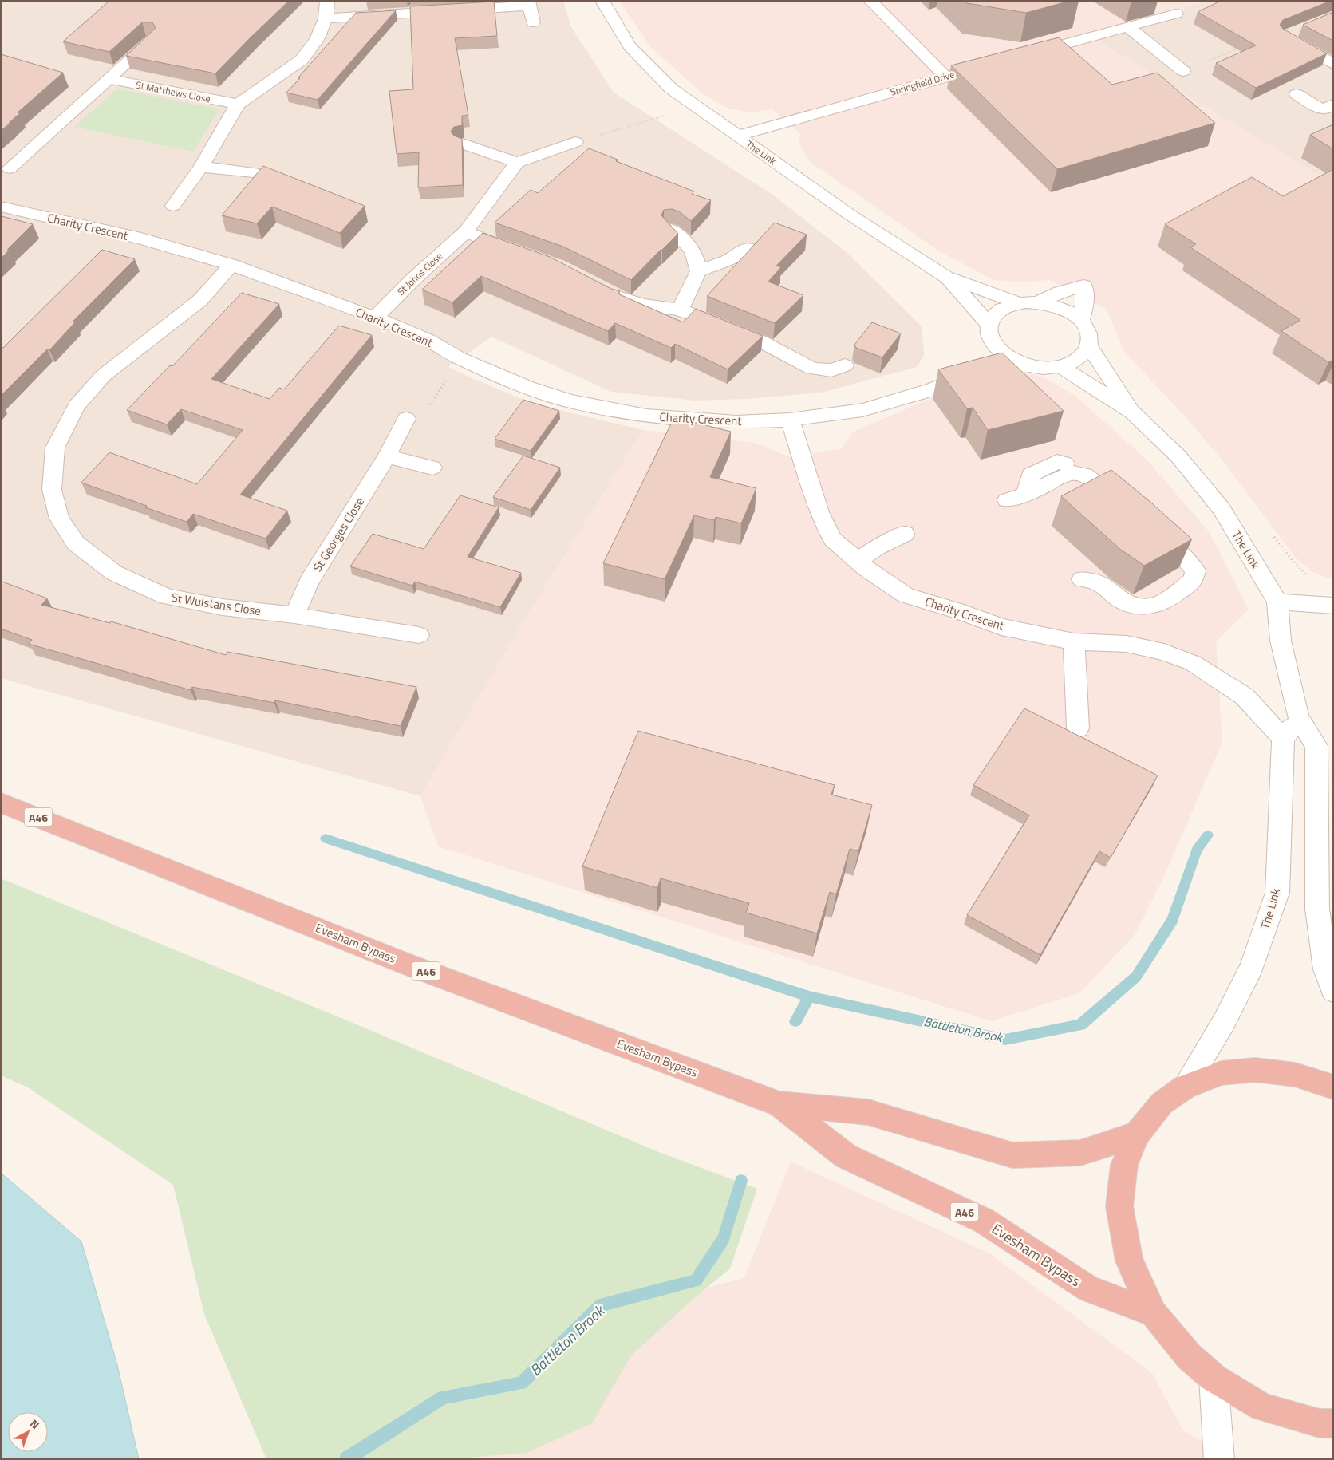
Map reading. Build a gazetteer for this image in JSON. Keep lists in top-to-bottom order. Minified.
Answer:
{"streets":{"highway":["A46","Evesham Bypass"],"street":["Springfield Drive","St Matthews Close","The Link","Charity Crescent","St Johns Close","St Georges Close","St Wulstans Close"]},"crossings":[["Springfield Drive","The Link"],["The Link","Charity Crescent"],["Charity Crescent","St Johns Close"],["Charity Crescent","St Wulstans Close"],["St Georges Close","St Wulstans Close"]],"water":["Battleton Brook"],"north":"top right"}
